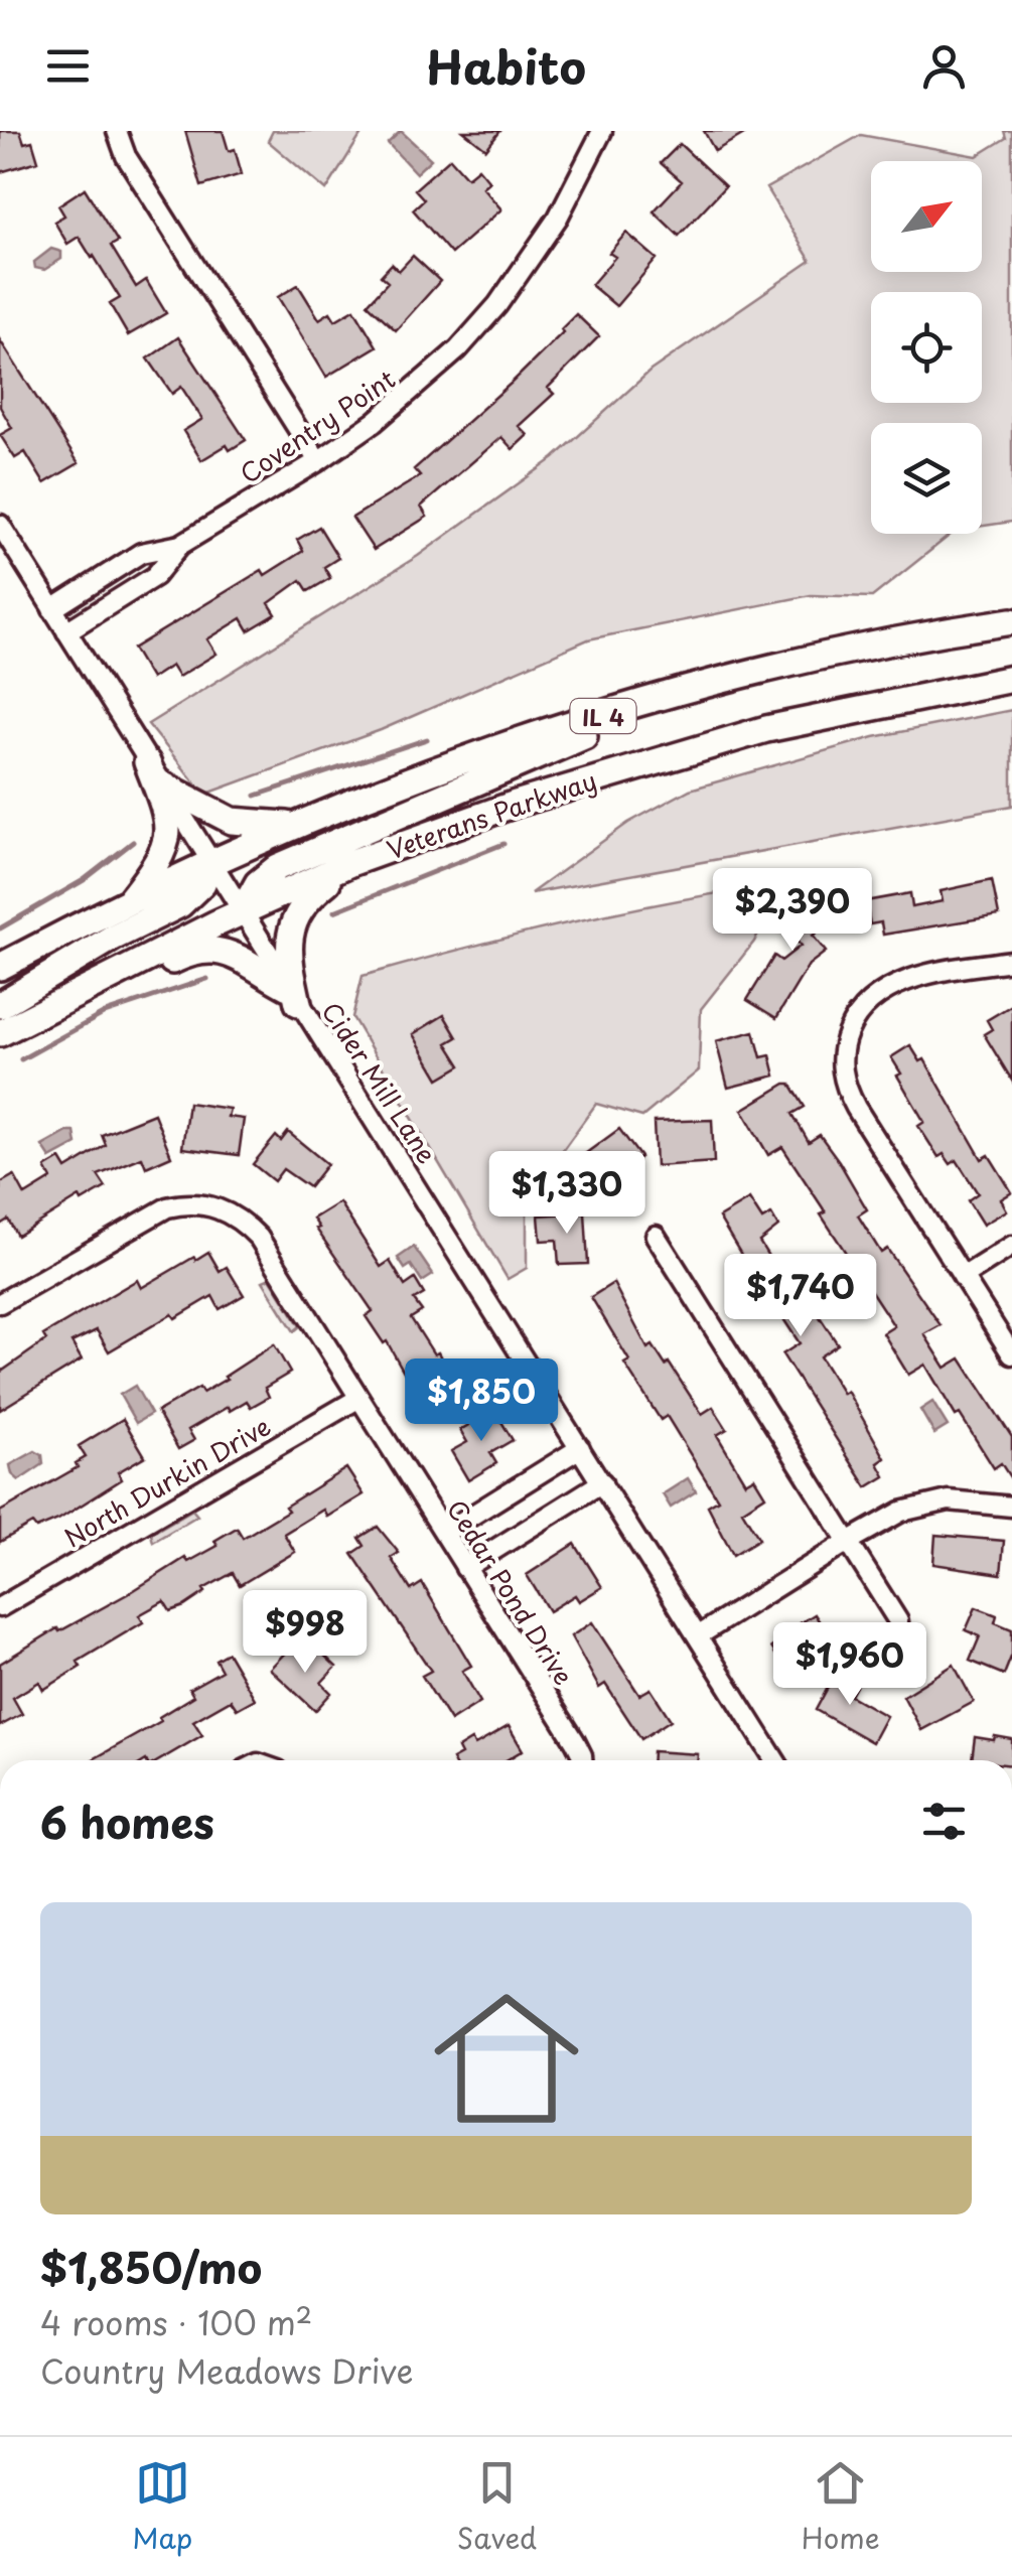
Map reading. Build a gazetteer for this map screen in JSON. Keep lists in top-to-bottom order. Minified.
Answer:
{"streets":{"highway":["IL 4","Veterans Parkway"],"street":["Coventry Point","Cider Mill Lane","North Durkin Drive","Cedar Pond Drive"]},"crossings":[["Coventry Point","Cider Mill Lane"],["IL 4","Cider Mill Lane"],["Veterans Parkway","Cider Mill Lane"],["North Durkin Drive","Cedar Pond Drive"]],"north":"top right","page":{"header":"Habito","price":["$2,390","$1,330","$1,740","$1,850","$998","$1,960"],"heading":"6 homes","list":[{"name":"$1,850/mo","note":"4 rooms · 100 m² · Country Meadows Drive"}],"tabs":["Map","Saved","Home"]}}
